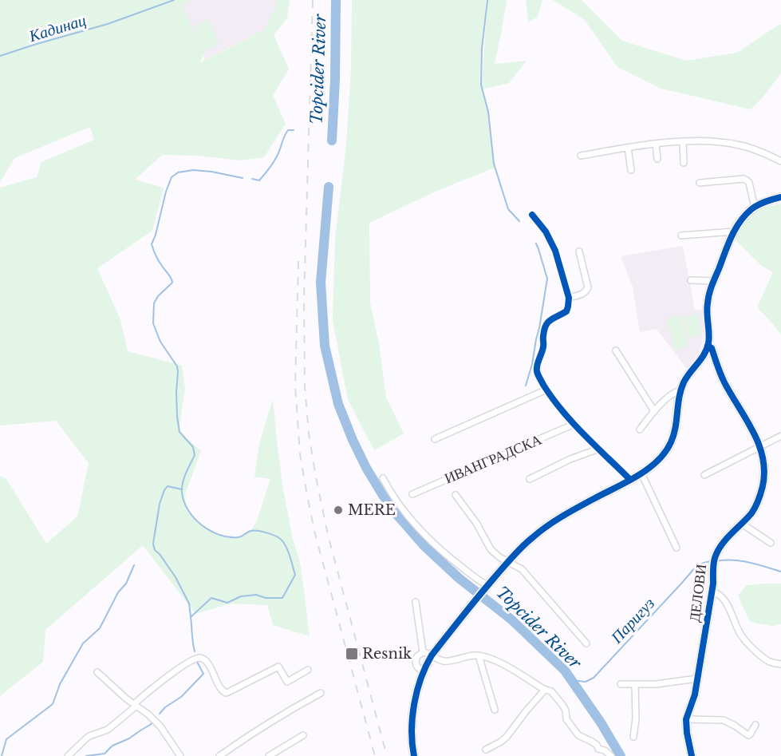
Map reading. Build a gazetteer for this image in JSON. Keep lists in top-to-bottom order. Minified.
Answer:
{"streets":{"street":["ИВАНГРАДСКА","ДЕЛОВИ"]},"water":["Кадинац","Topcider River","Паригуз"],"places":{"other":["MERE"],"transit":["Resnik"]}}
